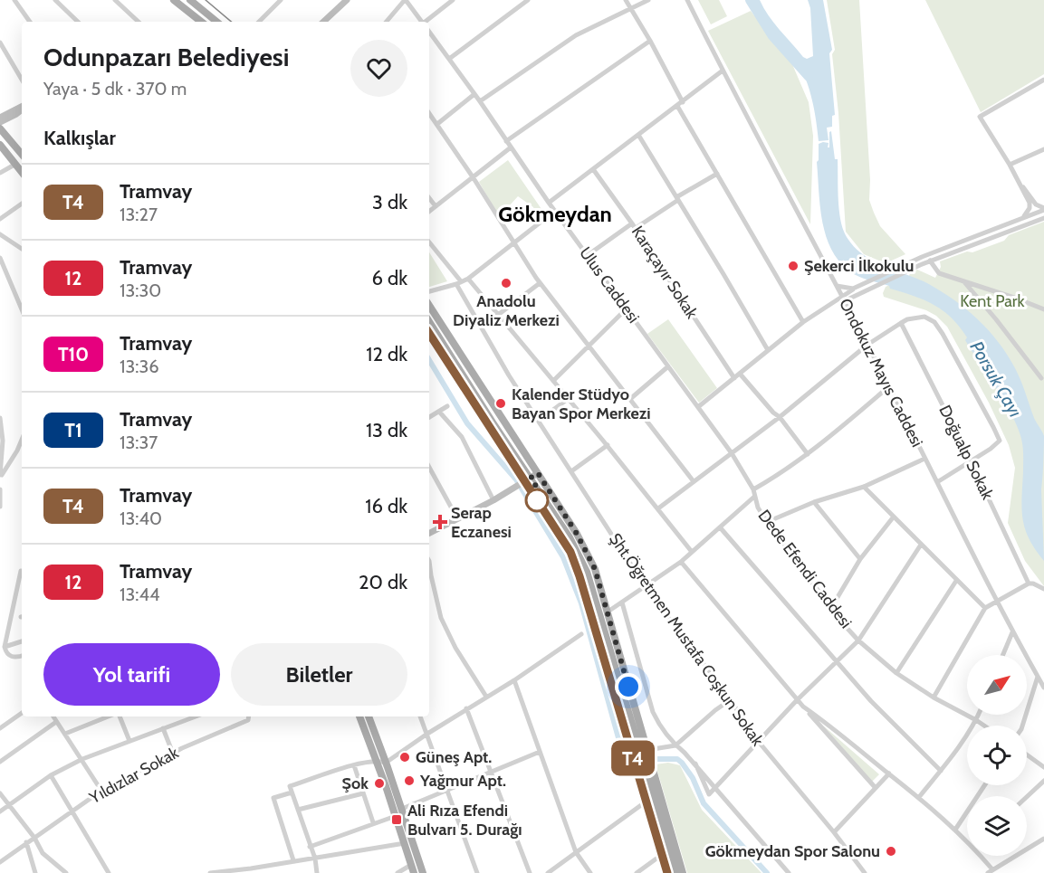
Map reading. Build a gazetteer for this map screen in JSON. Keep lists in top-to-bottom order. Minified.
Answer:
{"streets":{"street":["Karaçayır Sokak","Ulus Caddesi","Ondokuz Mayıs Caddesi","Doğualp Sokak","Dede Efendi Caddesi","Şht.Öğretmen Mustafa Coşkun Sokak","Yıldızlar Sokak"]},"crossings":[["Ulus Caddesi","Dede Efendi Caddesi"]],"districts":["Gökmeydan"],"water":["Porsuk Çayı"],"parks":["Kent Park"],"places":{"other":["Şekerci İlkokulu","Anadolu Diyaliz Merkezi","Kalender Stüdyo Bayan Spor Merkezi","Güneş Apt.","Yağmur Apt.","Şok","Gökmeydan Spor Salonu"],"health":["Serap Eczanesi"],"transit":["Ali Rıza Efendi Bulvarı 5. Durağı"]},"lines":["tram line T4"],"north":"top right","page":{"on_map":"T4","heading":[["Odunpazarı Belediyesi","Yaya · 5 dk · 370 m"],"Kalkışlar"],"list":[{"mark":"T4","name":"Tramvay","note":"13:27","value":"3 dk"},{"mark":"12","name":"Tramvay","note":"13:30","value":"6 dk"},{"mark":"T10","name":"Tramvay","note":"13:36","value":"12 dk"},{"mark":"T1","name":"Tramvay","note":"13:37","value":"13 dk"},{"mark":"T4","name":"Tramvay","note":"13:40","value":"16 dk"},{"mark":"12","name":"Tramvay","note":"13:44","value":"20 dk"}],"buttons":["Yol tarifi","Biletler"]}}
